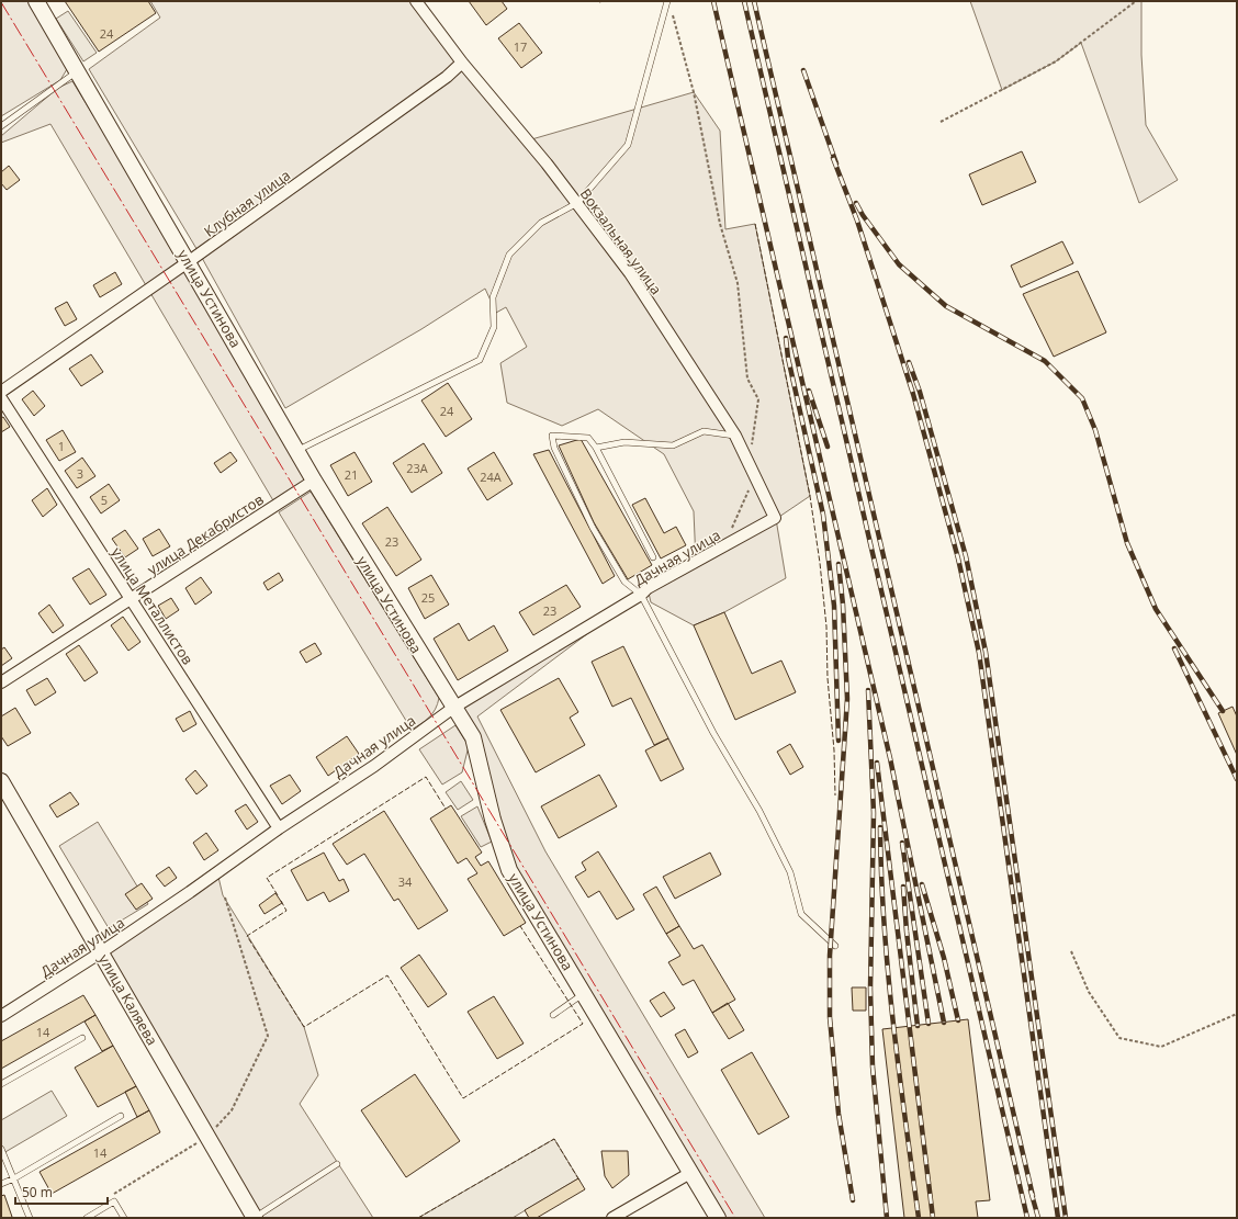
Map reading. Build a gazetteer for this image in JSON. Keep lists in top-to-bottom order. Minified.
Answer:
{"streets":{"street":["Клубная улица","Вокзальная улица","улица Устинова","улица Декабристов","Дачная улица","улица Металлистов","улица Каляева"]},"crossings":[["Клубная улица","Вокзальная улица"],["Клубная улица","улица Устинова"],["Вокзальная улица","Дачная улица"],["улица Устинова","улица Декабристов"],["улица Устинова","Дачная улица"],["улица Декабристов","улица Металлистов"],["Дачная улица","улица Металлистов"],["Дачная улица","улица Каляева"]],"house_numbers":["24","17","24","1","23А","3","21","24А","5","23","25","23","34","14","14"],"scale_bar":"50 m"}
